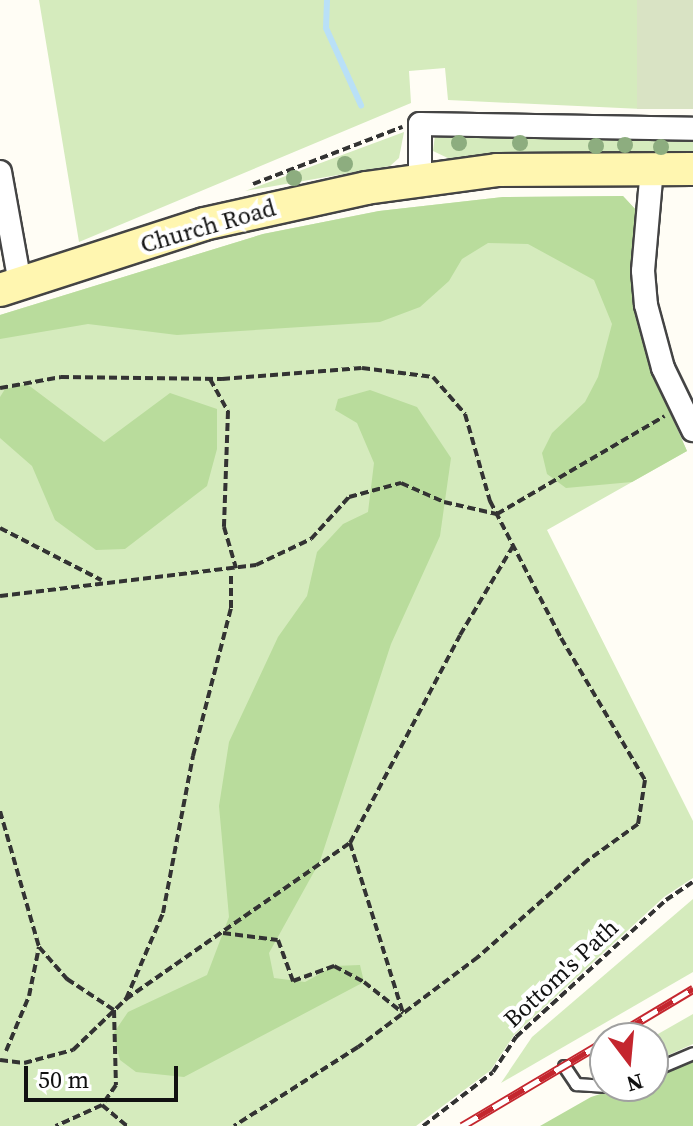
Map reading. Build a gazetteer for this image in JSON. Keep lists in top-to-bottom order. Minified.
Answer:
{"streets":{"main road":["Church Road"],"path":["Bottom's Path"]},"scale_bar":"50 m","north":"bottom"}
